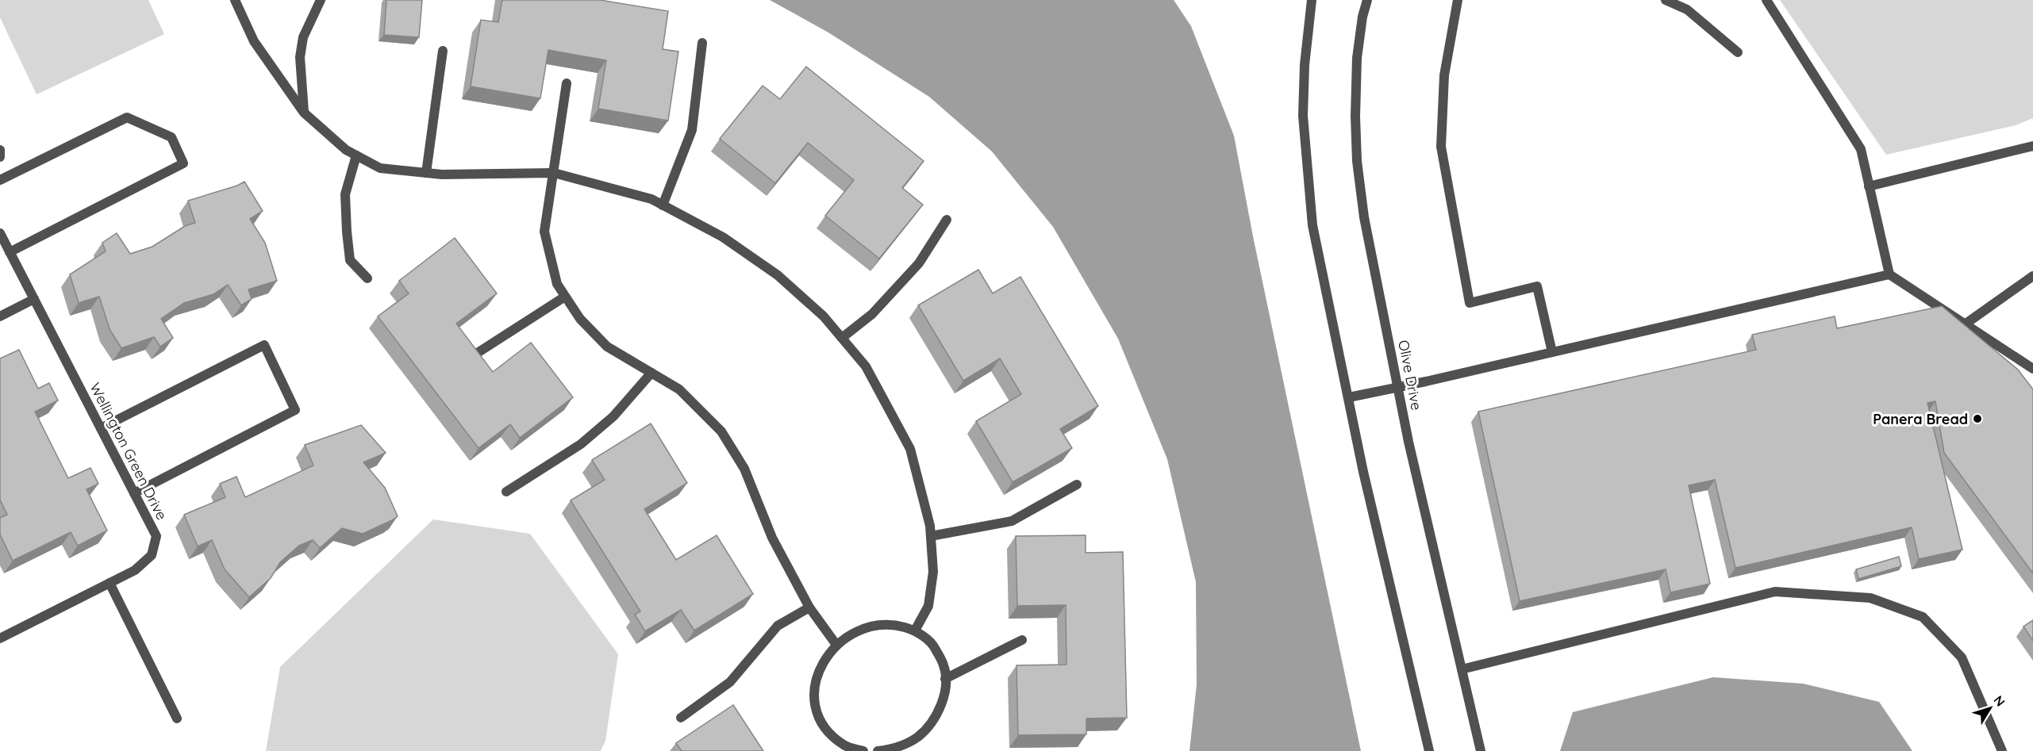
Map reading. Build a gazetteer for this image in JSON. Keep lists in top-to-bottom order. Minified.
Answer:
{"streets":{"street":["Olive Drive","Wellington Green Drive"]},"places":["Panera Bread"],"north":"top right"}
